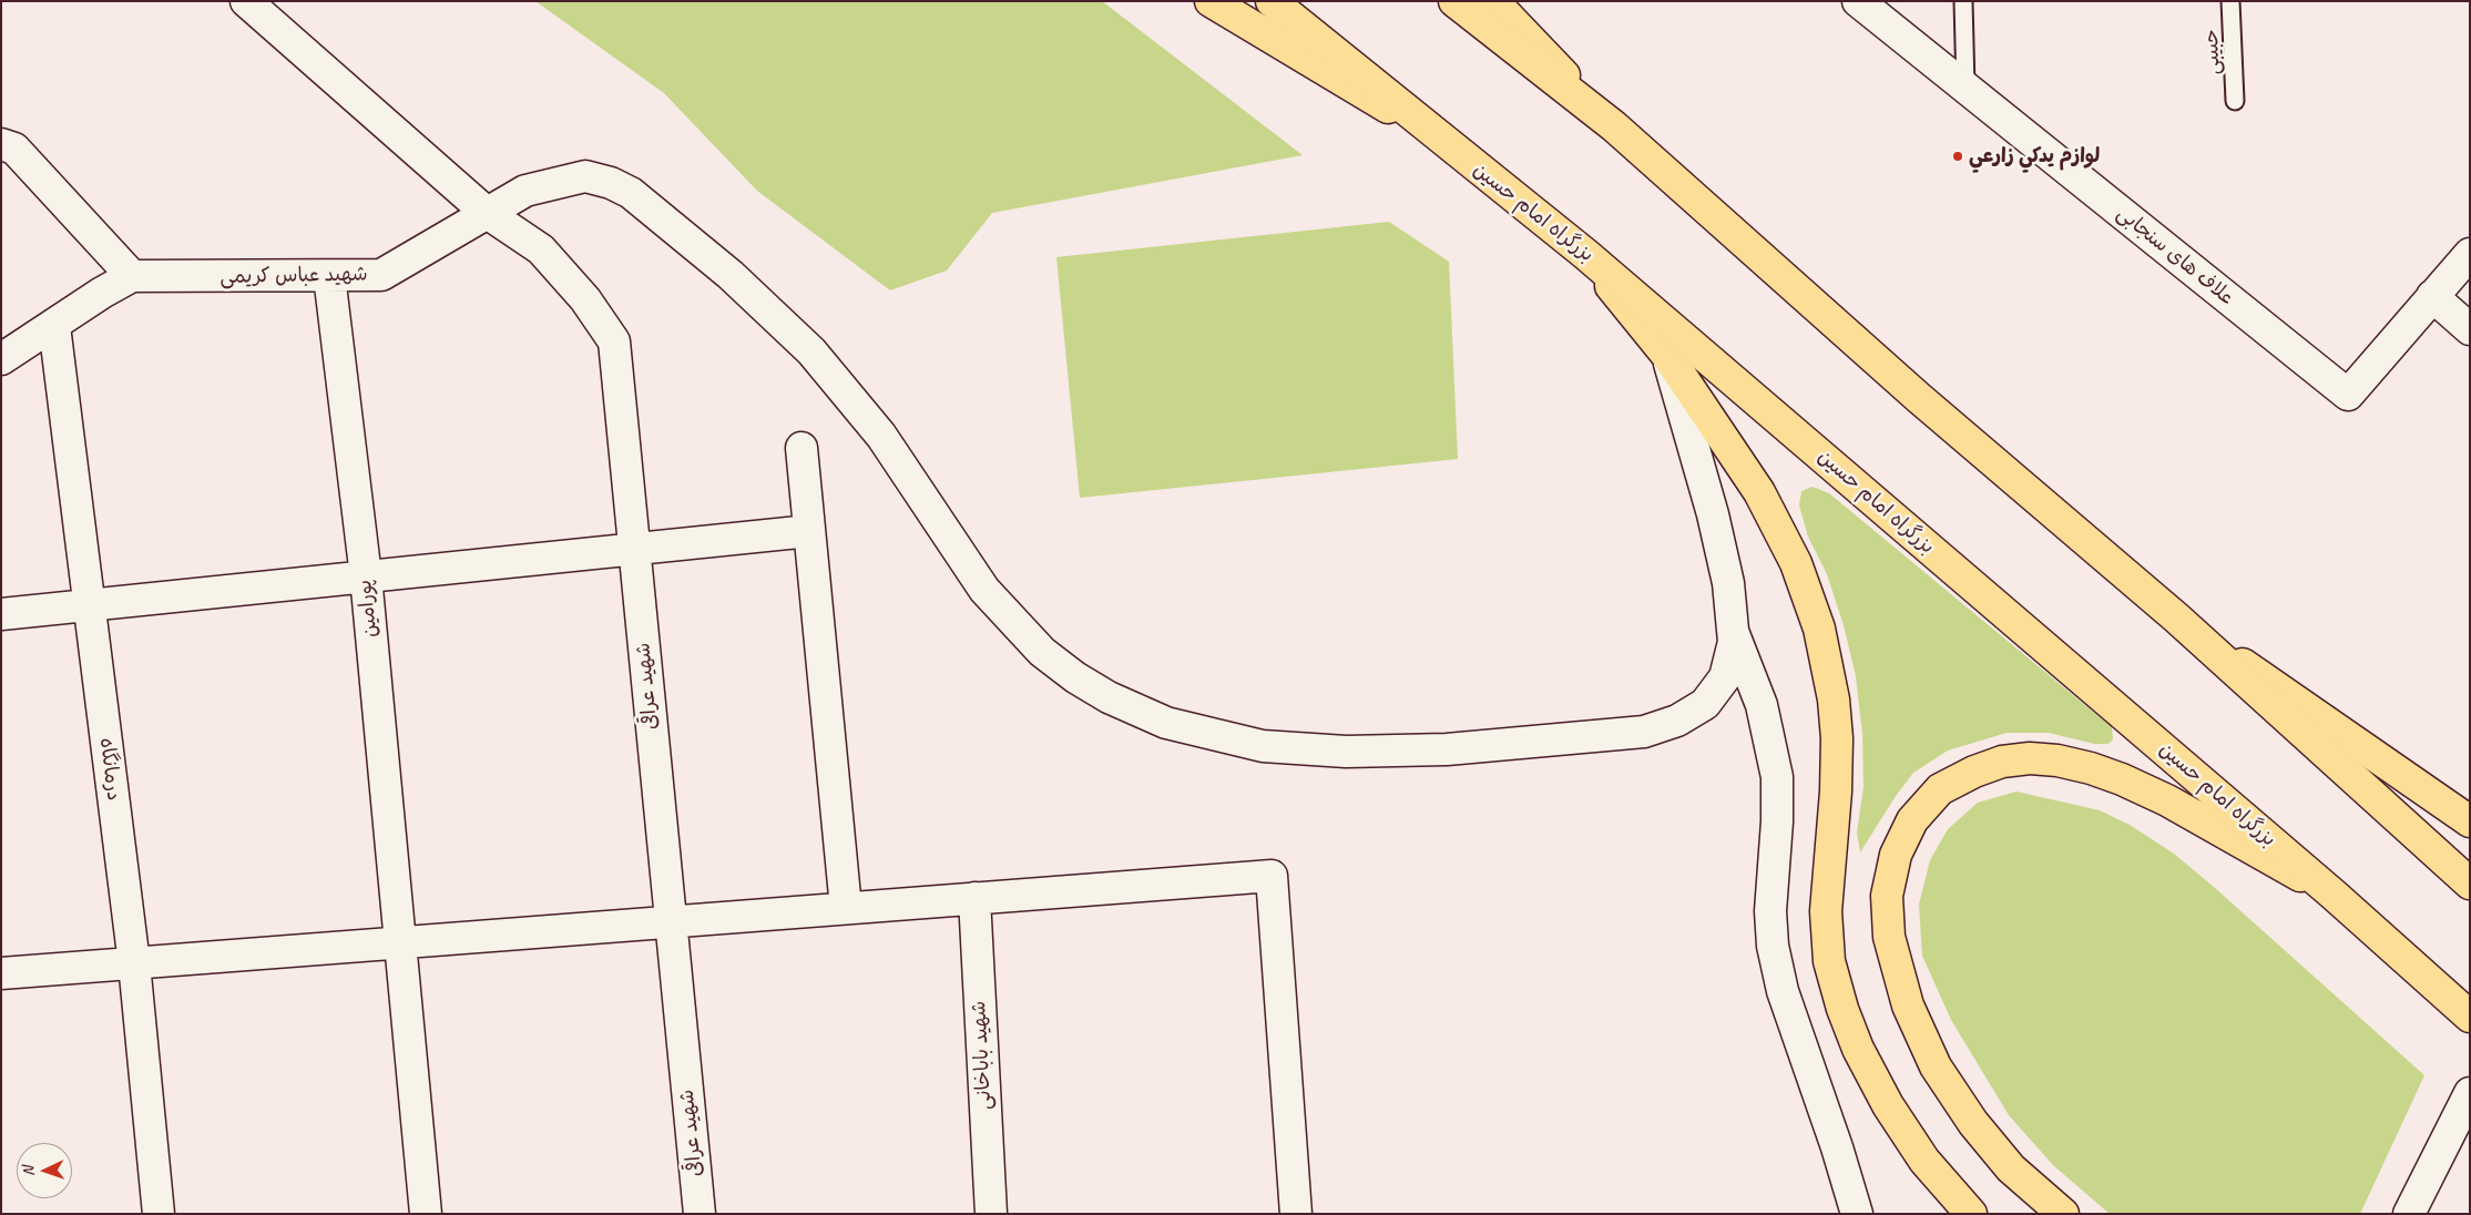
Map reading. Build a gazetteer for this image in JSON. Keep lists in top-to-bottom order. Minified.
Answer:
{"streets":{"main road":["بزرگراه امام حسین"],"street":["علاف های سنجابی","شهید عباس کریمی","پورامین","شهید عراقی","درمانگاه","شهید باباخانی"],"lane":["حبیبی"]},"crossings":[["شهید عباس کریمی","پورامین"],["شهید عباس کریمی","شهید عراقی"],["شهید عباس کریمی","درمانگاه"]],"places":["لوازم يدكي زارعي"],"north":"left"}
